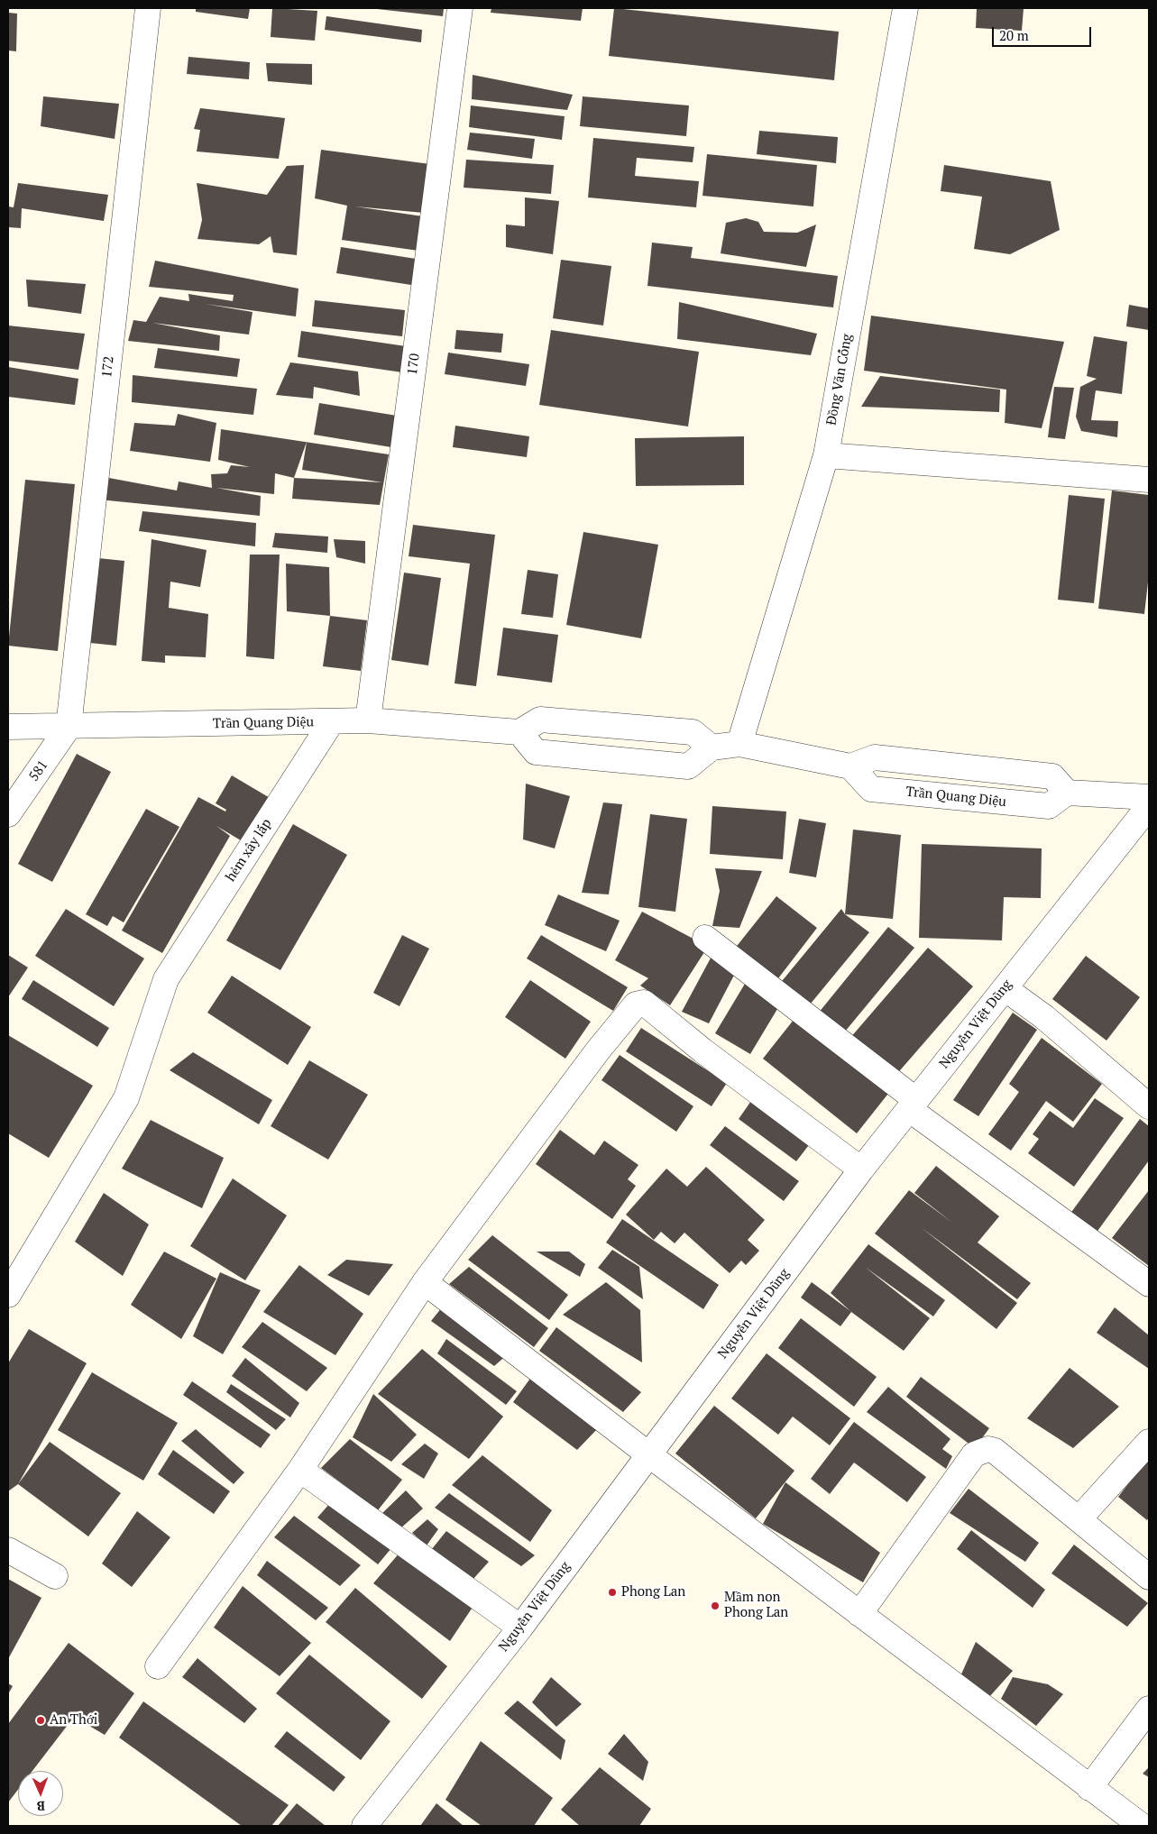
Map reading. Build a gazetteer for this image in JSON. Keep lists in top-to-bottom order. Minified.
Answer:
{"streets":{"street":["170","172","Đồng Văn Cống","Trần Quang Diệu","581","hẻm xây lắp","Nguyễn Việt Dũng"]},"crossings":[["170","Trần Quang Diệu"],["172","Trần Quang Diệu"],["172","581"],["Trần Quang Diệu","581"],["Trần Quang Diệu","hẻm xây lắp"]],"places":["Phong Lan","Mầm non Phong Lan","An Thới"],"scale_bar":"20 m","north":"bottom"}
